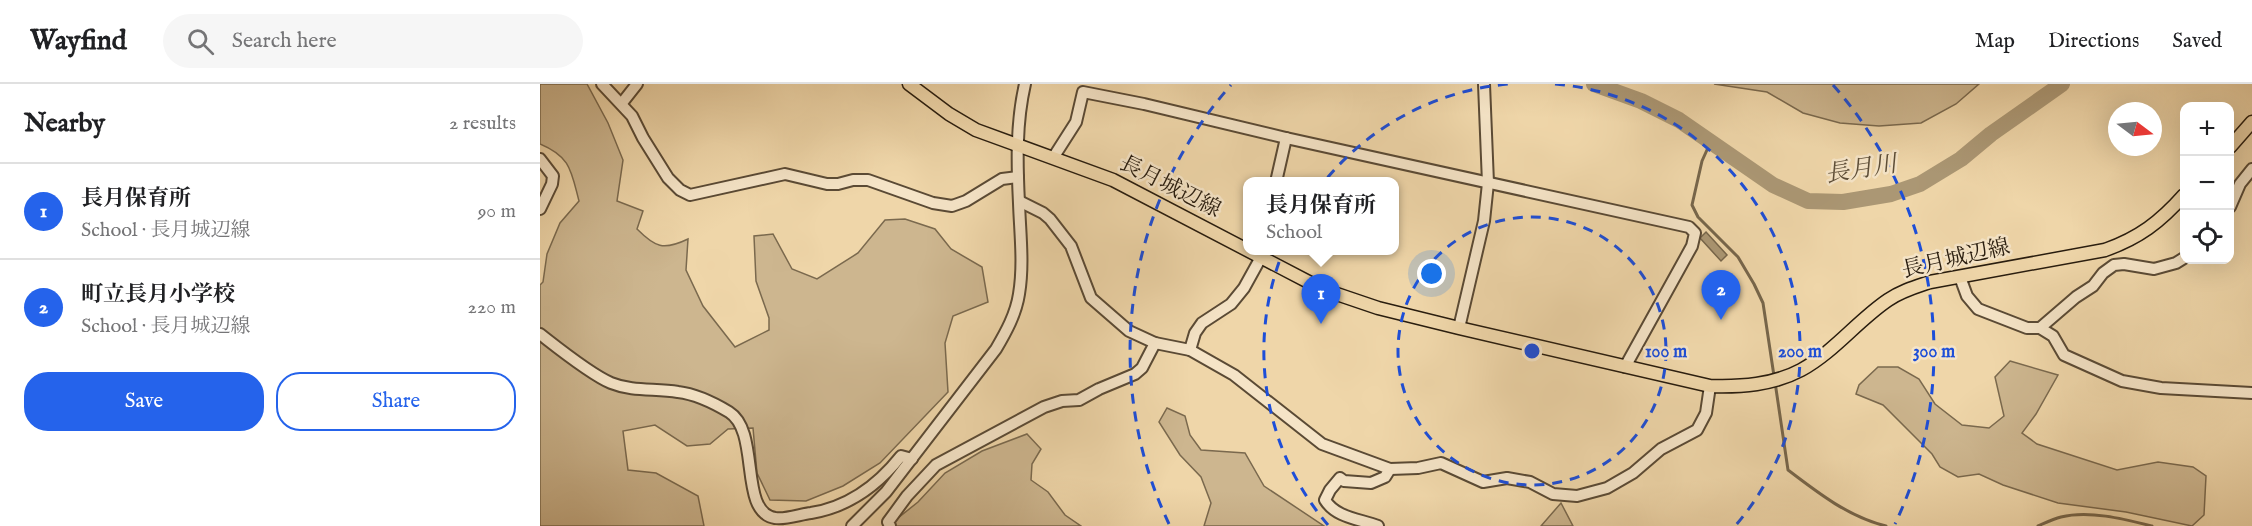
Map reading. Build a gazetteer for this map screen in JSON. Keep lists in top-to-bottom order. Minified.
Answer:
{"streets":{"main road":["長月城辺線"]},"water":["長月川"],"north":"right","page":{"header":"Wayfind","search":"Search here","nav":["Map","Directions","Saved"],"heading":["Nearby","2 results"],"map_buttons":["+","−"],"list":[{"mark":"1","name":"長月保育所","note":"School · 長月城辺線","value":"90 m"},{"mark":"2","name":"町立長月小学校","note":"School · 長月城辺線","value":"220 m"}],"popup":["長月保育所","School"],"pins":["2","1"],"buttons":["Save","Share"]},"rings":["100 m","200 m","300 m"]}
